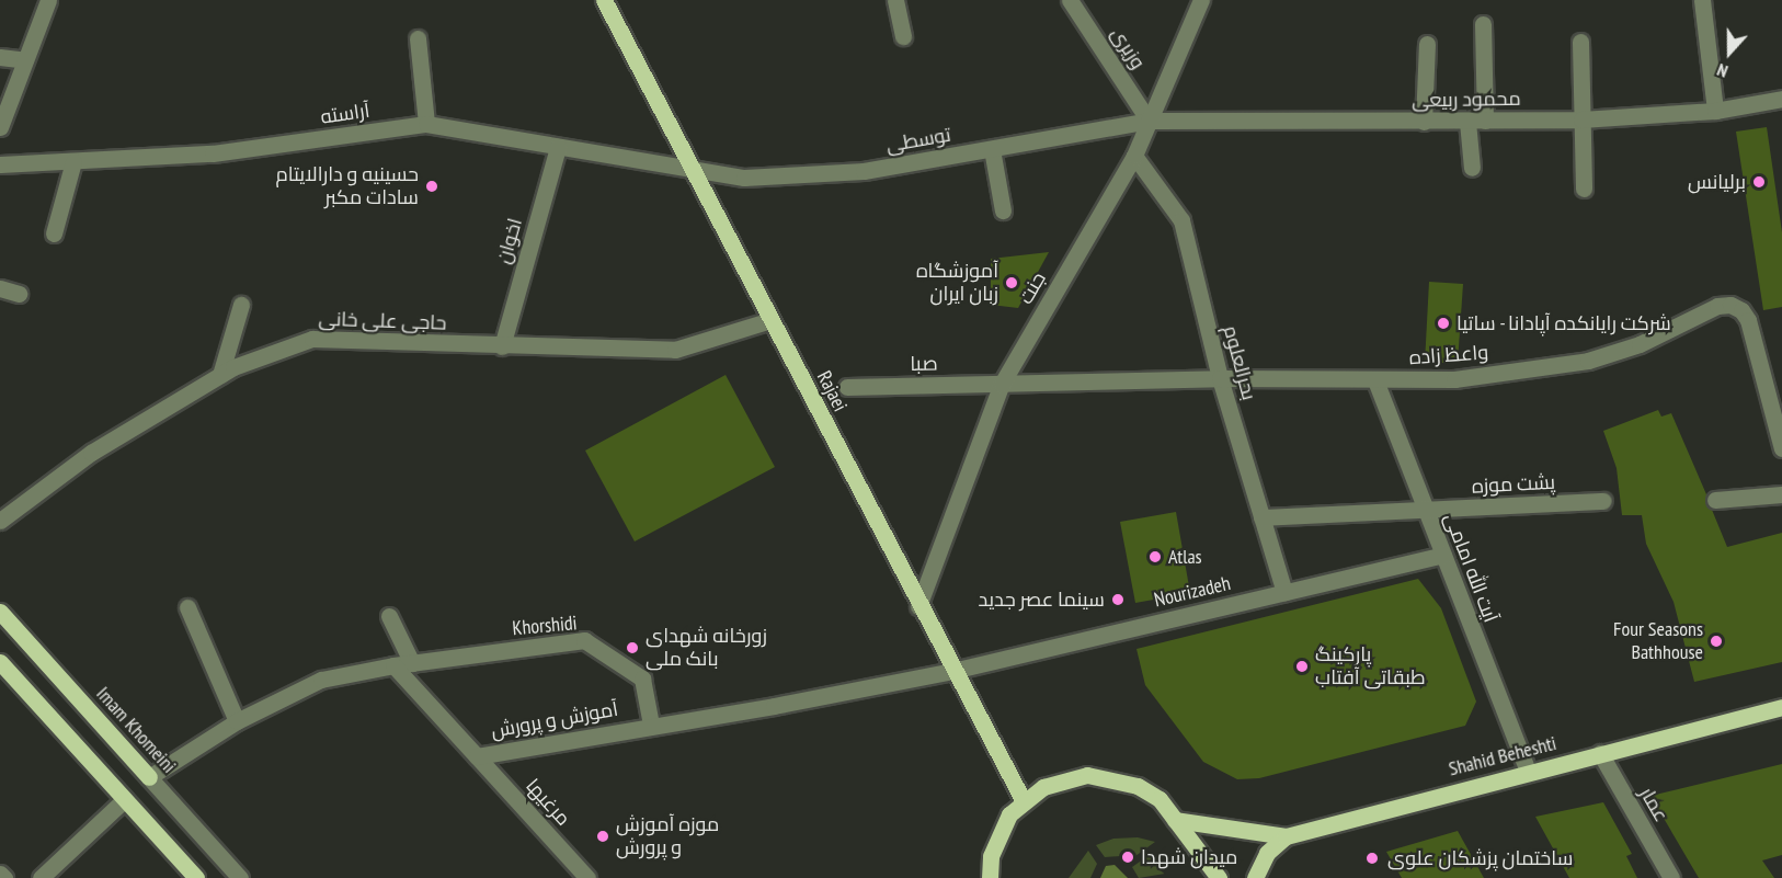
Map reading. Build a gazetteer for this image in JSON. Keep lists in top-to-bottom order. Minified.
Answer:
{"streets":{"main road":["Rajaei","Imam Khomeini","Shahid Beheshti"],"street":["وزیری","محمود ربیعی","آراسته","توسطی","اخوان","جنت","حاجی علی خانی","واعظ زاده","بحرالعلوم","صبا","پشت موزه","آیت الله امامی","Nourizadeh","Khorshidi","آموزش و پرورش","مرغیها","عمار"]},"crossings":[["وزیری","محمود ربیعی"],["وزیری","توسطی"],["وزیری","جنت"],["محمود ربیعی","توسطی"],["محمود ربیعی","جنت"],["آراسته","توسطی"],["آراسته","اخوان"],["آراسته","Rajaei"],["توسطی","جنت"],["توسطی","Rajaei"],["اخوان","حاجی علی خانی"],["جنت","واعظ زاده"],["جنت","بحرالعلوم"],["جنت","صبا"],["جنت","Rajaei"],["حاجی علی خانی","Rajaei"],["واعظ زاده","بحرالعلوم"],["واعظ زاده","صبا"],["واعظ زاده","آیت الله امامی"],["بحرالعلوم","پشت موزه"],["بحرالعلوم","Nourizadeh"],["Rajaei","Nourizadeh"],["Rajaei","آموزش و پرورش"],["پشت موزه","آیت الله امامی"],["آیت الله امامی","Nourizadeh"],["آیت الله امامی","Shahid Beheshti"],["Nourizadeh","آموزش و پرورش"],["Khorshidi","آموزش و پرورش"],["آموزش و پرورش","مرغیها"],["Shahid Beheshti","عمار"]],"places":["برلیانس","حسینیه و دارالایتام سادات مکبر","آموزشگاه زبان ایران","شرکت رایانکده آپادانا - ساتیا","Atlas","سینما عصر جدید","Four Seasons Bathhouse","زورخانه شهدای بانک ملی","پارکینگ طبقاتی آفتاب","موزه آموزش و پرورش","میدان شهدا","ساختمان پزشکان علوی"],"north":"bottom"}
